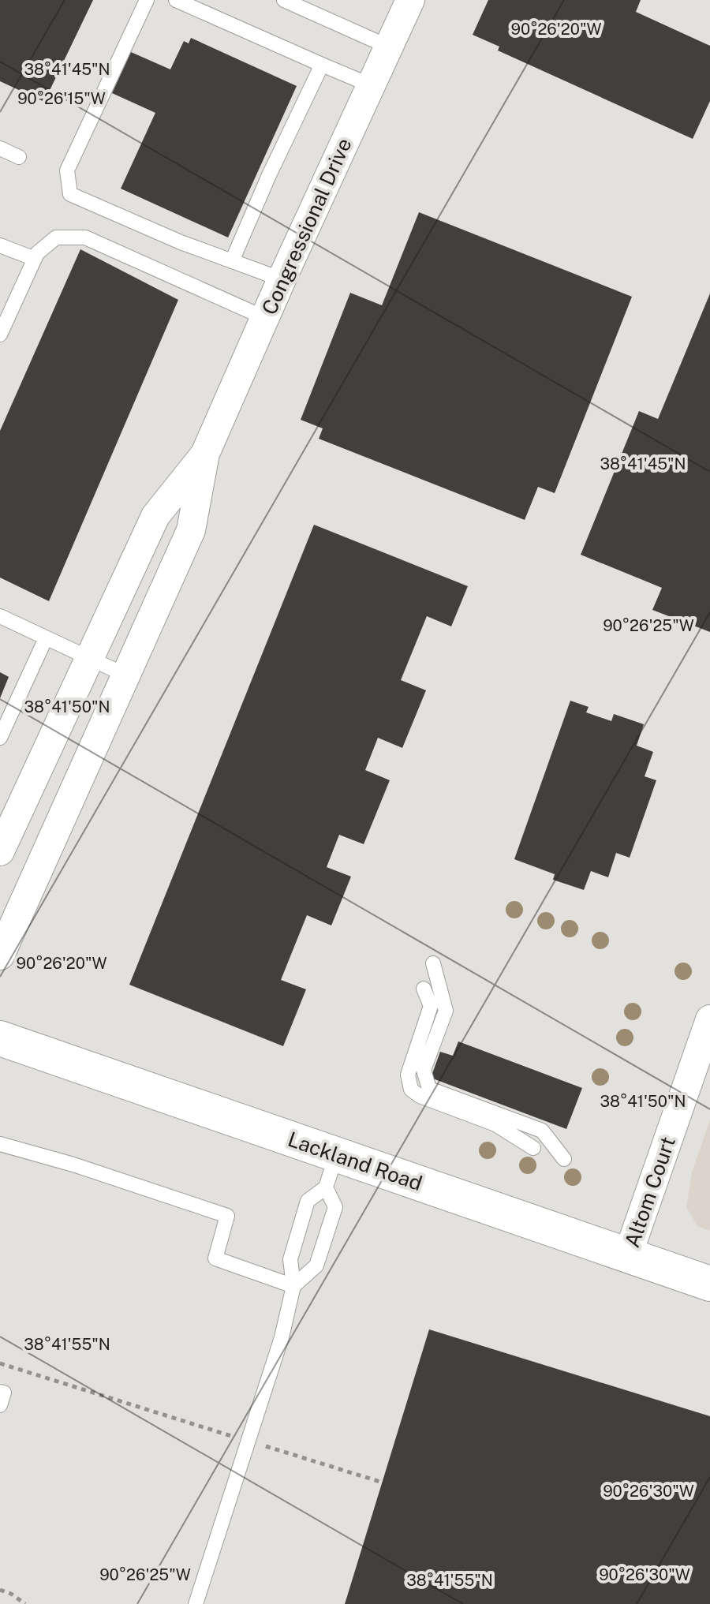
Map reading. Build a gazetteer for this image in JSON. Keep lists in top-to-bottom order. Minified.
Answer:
{"streets":{"street":["Congressional Drive","Lackland Road","Altom Court"]},"crossings":[["Lackland Road","Altom Court"]],"coordinates":["90°26'20\"W","38°41'45\"N","90°26'15\"W","90°26'25\"W","38°41'50\"N","38°41'55\"N","90°26'30\"W"]}
